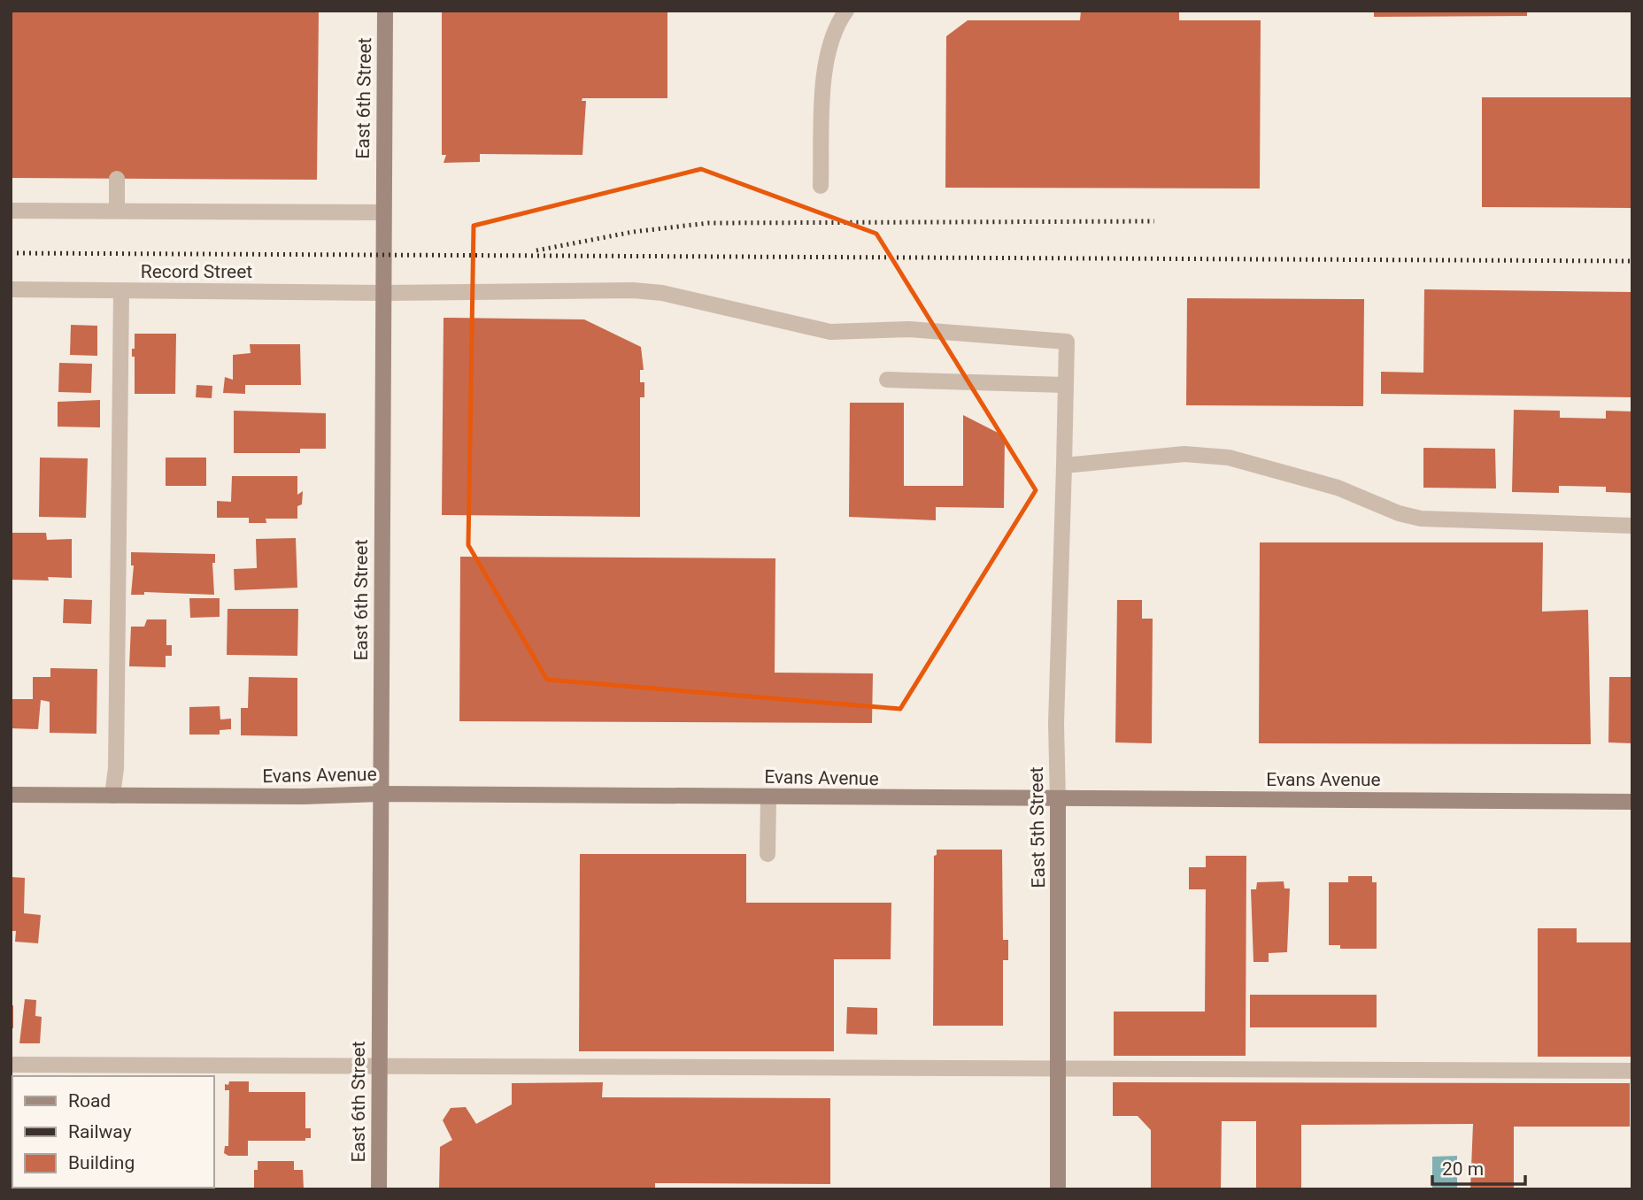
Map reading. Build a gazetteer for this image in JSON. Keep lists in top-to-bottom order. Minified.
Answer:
{"streets":{"street":["East 6th Street","Record Street","Evans Avenue","East 5th Street"]},"crossings":[["East 6th Street","Record Street"],["East 6th Street","Evans Avenue"],["Record Street","East 5th Street"],["Evans Avenue","East 5th Street"]],"legend":["Road","Railway","Building"],"scale_bar":"20 m"}
